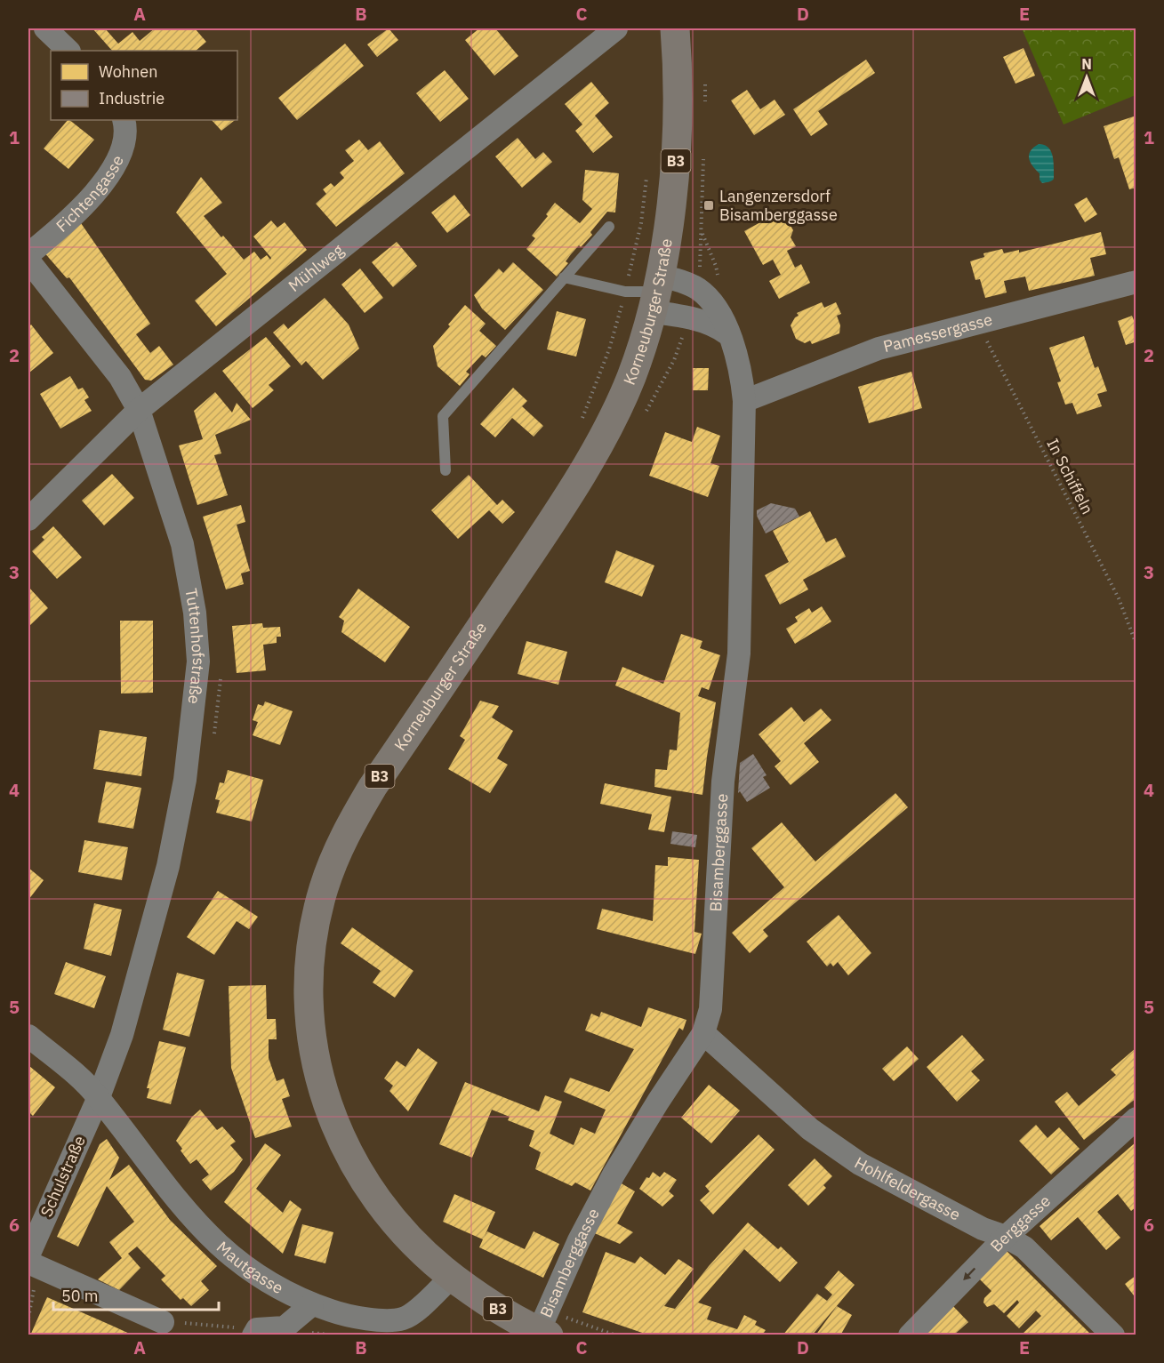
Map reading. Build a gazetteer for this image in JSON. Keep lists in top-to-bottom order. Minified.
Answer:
{"streets":{"main road":["B3","Korneuburger Straße"],"street":["Fichtengasse","Mühlweg","Pamessergasse","Tuttenhofstraße","Bisamberggasse","Schulstraße","Hohlfeldergasse","Berggasse","Mautgasse"],"path":["In Schiffeln"]},"crossings":[["Mühlweg","Tuttenhofstraße"],["Korneuburger Straße","Bisamberggasse"],["Korneuburger Straße","Mautgasse"],["Pamessergasse","In Schiffeln"],["Pamessergasse","Bisamberggasse"],["Tuttenhofstraße","Schulstraße"],["Tuttenhofstraße","Mautgasse"],["Bisamberggasse","Hohlfeldergasse"],["Schulstraße","Mautgasse"],["Hohlfeldergasse","Berggasse"]],"one_way":["Berggasse"],"places":{"transit":["Langenzersdorf Bisamberggasse"]},"legend":["Wohnen","Industrie"],"scale_bar":"50 m","north":"top","grid":{"columns":["A","B","C","D","E"],"rows":["1","2","3","4","5","6"]}}
